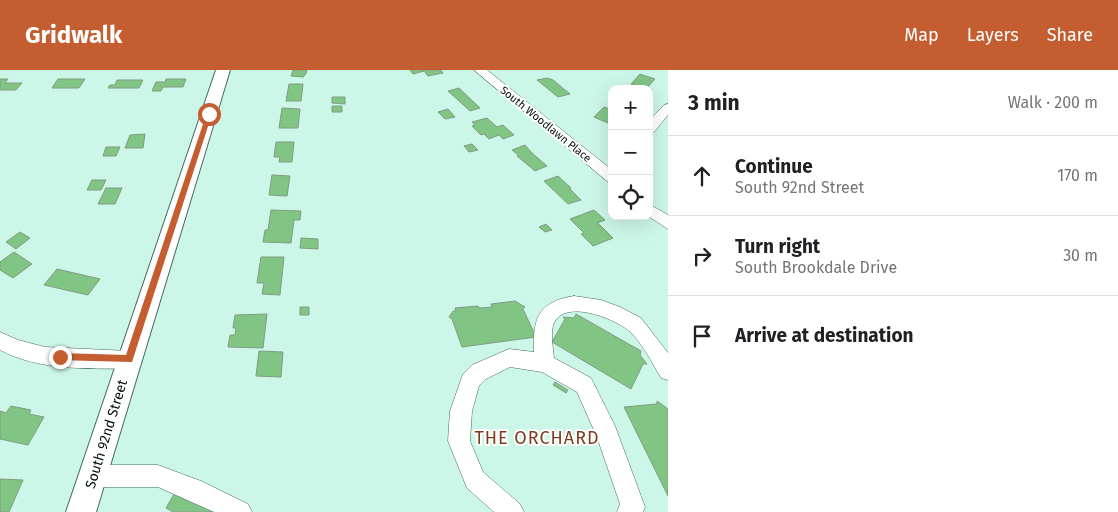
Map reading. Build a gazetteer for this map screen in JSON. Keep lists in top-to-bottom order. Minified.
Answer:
{"streets":{"main road":["South 92nd Street"],"street":["South Woodlawn Place"]},"districts":["THE ORCHARD"],"page":{"header":"Gridwalk","nav":["Map","Layers","Share"],"heading":["3 min","Walk · 200 m"],"map_buttons":["+","−"],"list":[["Continue","South 92nd Street","170 m"],["Turn right","South Brookdale Drive","30 m"],"Arrive at destination"]}}
